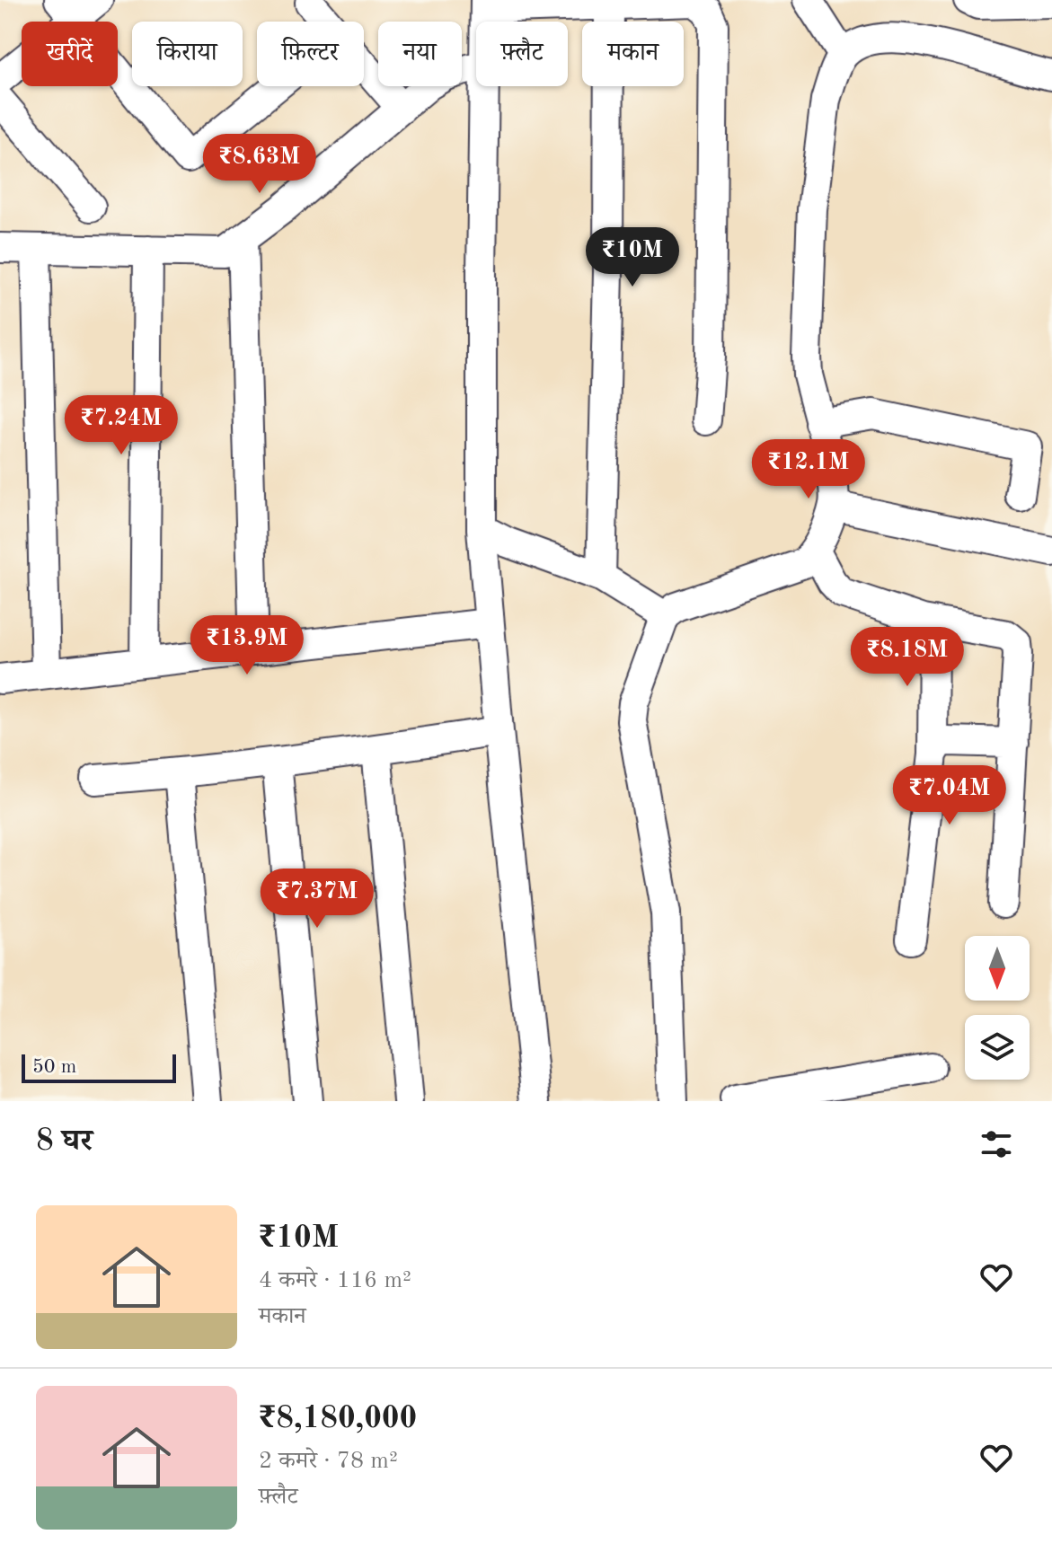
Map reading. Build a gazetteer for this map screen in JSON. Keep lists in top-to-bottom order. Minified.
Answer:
{"scale_bar":"50 m","north":"bottom","page":{"chip":["खरीदें","किराया","फ़िल्टर","नया","फ़्लैट","मकान"],"price":["₹8.63M","₹10M","₹7.24M","₹12.1M","₹13.9M","₹8.18M","₹7.04M","₹7.37M"],"scale":"50 m","heading":"8 घर","list":[{"name":"₹10M","note":"4 कमरे · 116 m² · मकान"},{"name":"₹8,180,000","note":"2 कमरे · 78 m² · फ़्लैट"}]}}
